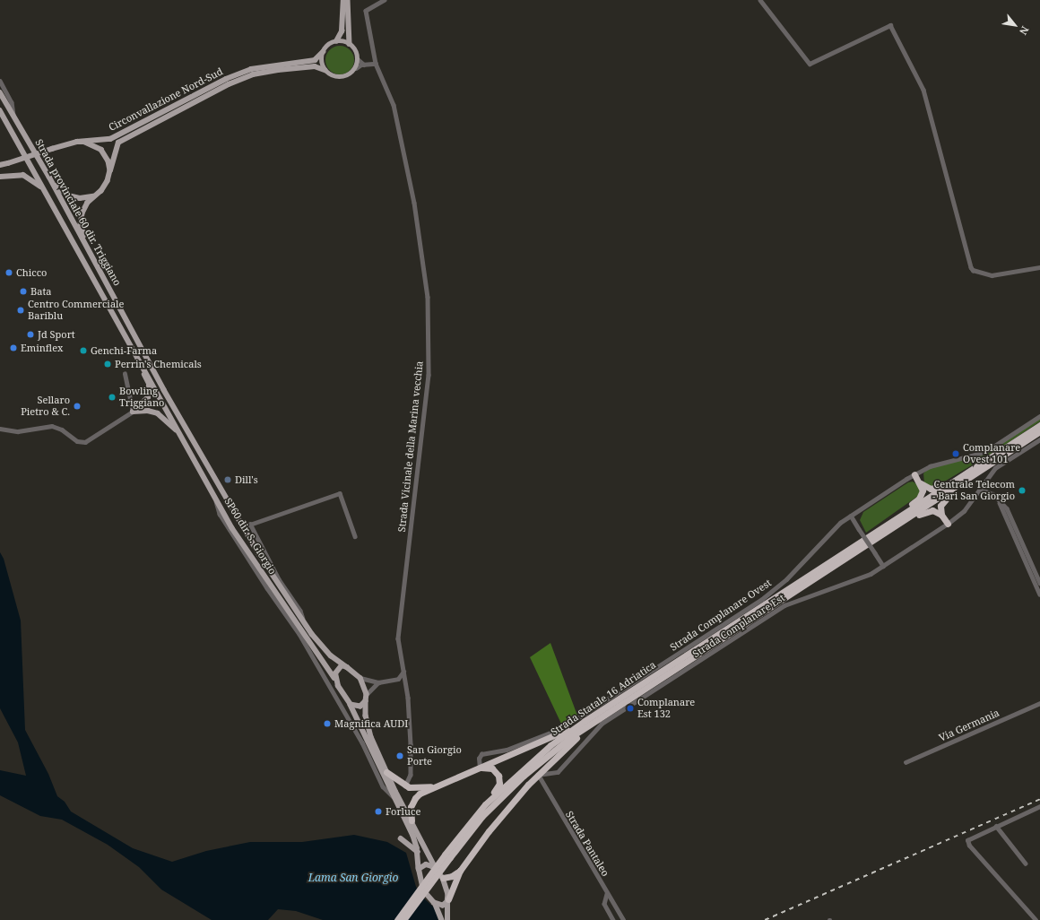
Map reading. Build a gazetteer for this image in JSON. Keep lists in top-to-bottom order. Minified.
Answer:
{"streets":{"highway":["Strada Statale 16 Adriatica"],"main road":["Circonvallazione Nord-Sud","Strada provinciale 60 dir. Triggiano","SP60 dir. S. Giorgio"],"street":["Strada Vicinale della Marina vecchia","Strada Complanare Ovest","Strada Complanare Est","Via Germania","Strada Pantaleo"]},"crossings":[["Circonvallazione Nord-Sud","Strada provinciale 60 dir. Triggiano"],["Strada Complanare Est","Strada Pantaleo"]],"water":["Lama San Giorgio"],"places":["Chicco","Bata","Centro Commerciale Bariblu","Jd Sport","Eminflex","Genchi-Farma","Perrin's Chemicals","Bowling Triggiano","Sellaro Pietro & C.","Complanare Ovest 101","Dill's","Centrale Telecom - Bari San Giorgio","Complanare Est 132","Magnifica AUDI","San Giorgio Porte","Forluce"],"north":"bottom right"}
